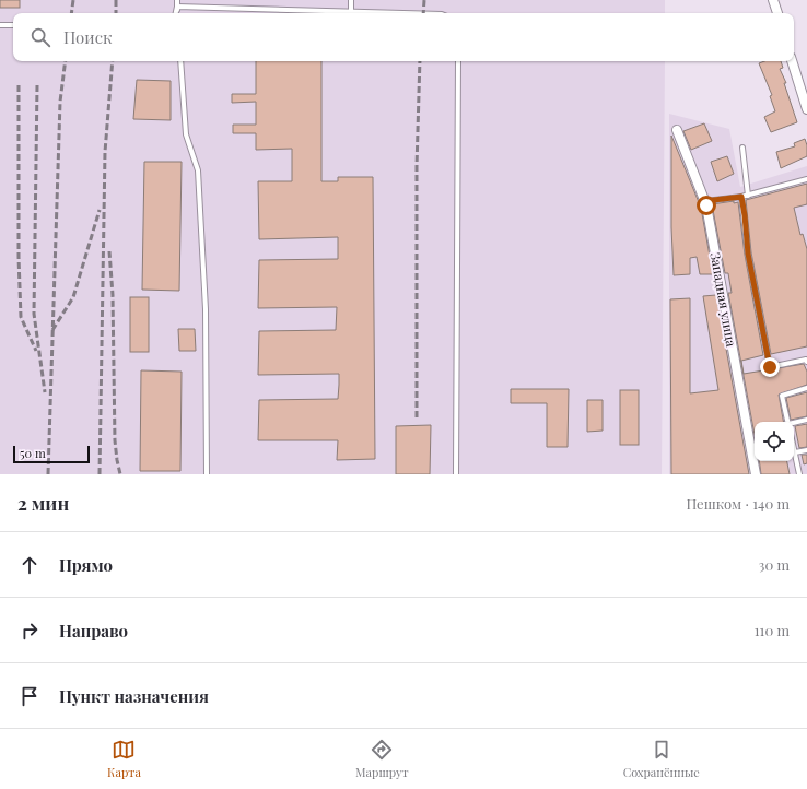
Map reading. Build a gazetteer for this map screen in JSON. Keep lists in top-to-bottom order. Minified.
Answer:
{"streets":{"street":["Западная улица"]},"scale_bar":"50 m","page":{"search":"Поиск","scale":"50 m","heading":["2 мин","Пешком · 140 m"],"list":[["Прямо","30 m"],["Направо","110 m"],"Пункт назначения"],"nav":["Карта","Маршрут","Сохранённые"]}}
